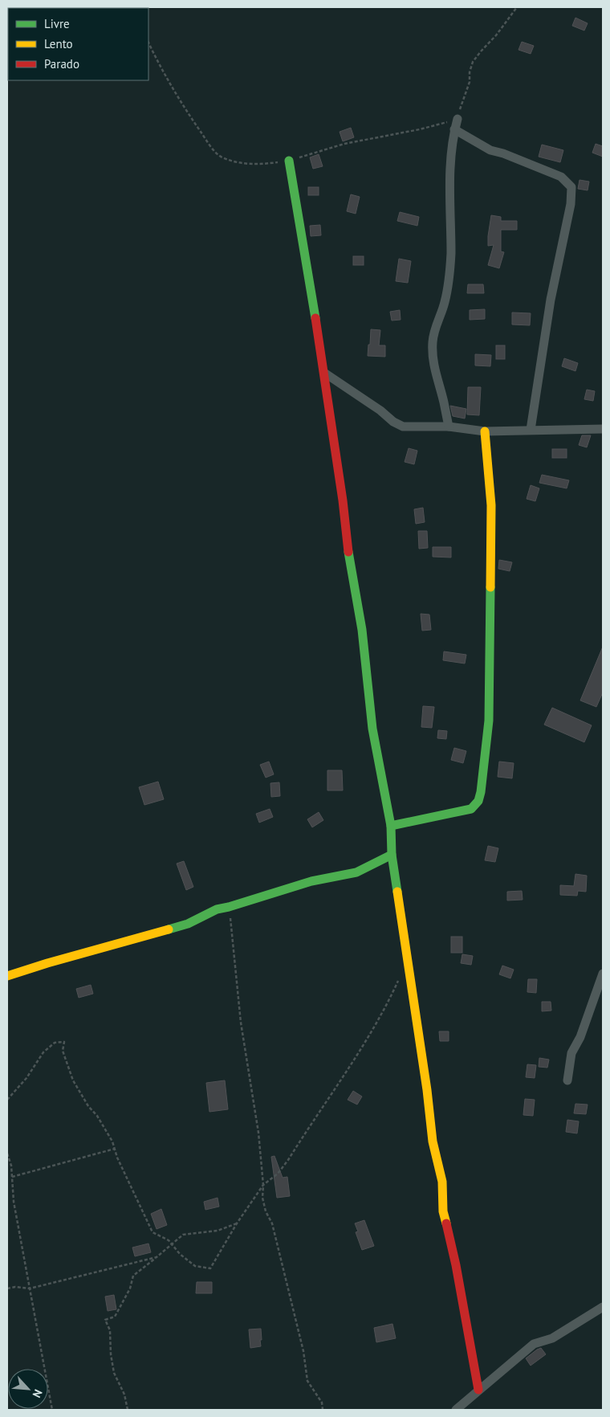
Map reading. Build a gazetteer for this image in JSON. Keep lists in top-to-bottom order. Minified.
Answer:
{"legend":["Livre","Lento","Parado"],"north":"bottom right"}
